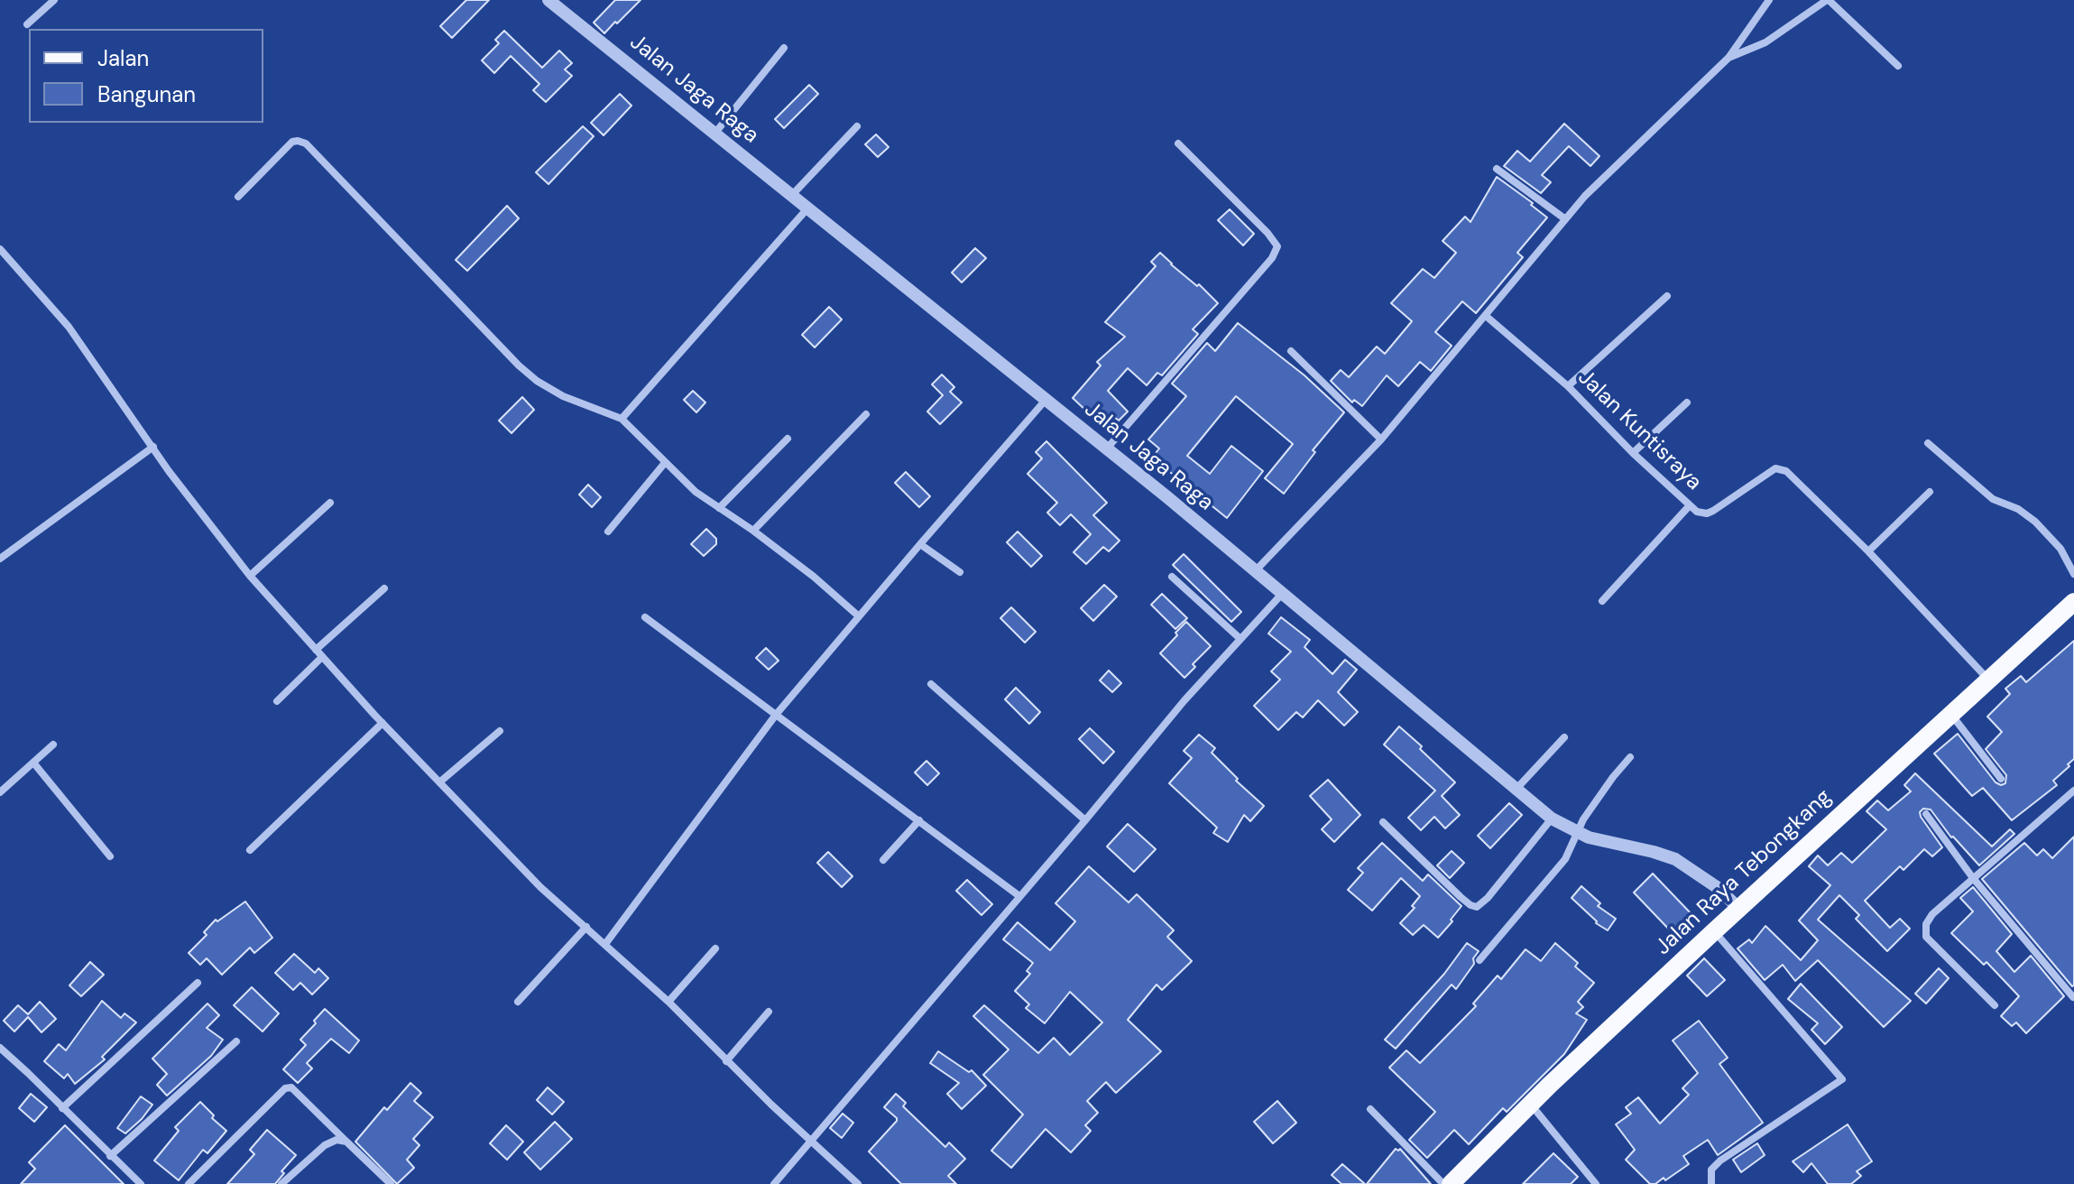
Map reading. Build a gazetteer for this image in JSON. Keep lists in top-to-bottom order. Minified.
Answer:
{"streets":{"main road":["Jalan Raya Tebongkang"],"street":["Jalan Jaga Raga","Jalan Kuntisraya"]},"crossings":[["Jalan Jaga Raga","Jalan Raya Tebongkang"],["Jalan Kuntisraya","Jalan Raya Tebongkang"]],"legend":["Jalan","Bangunan"]}
